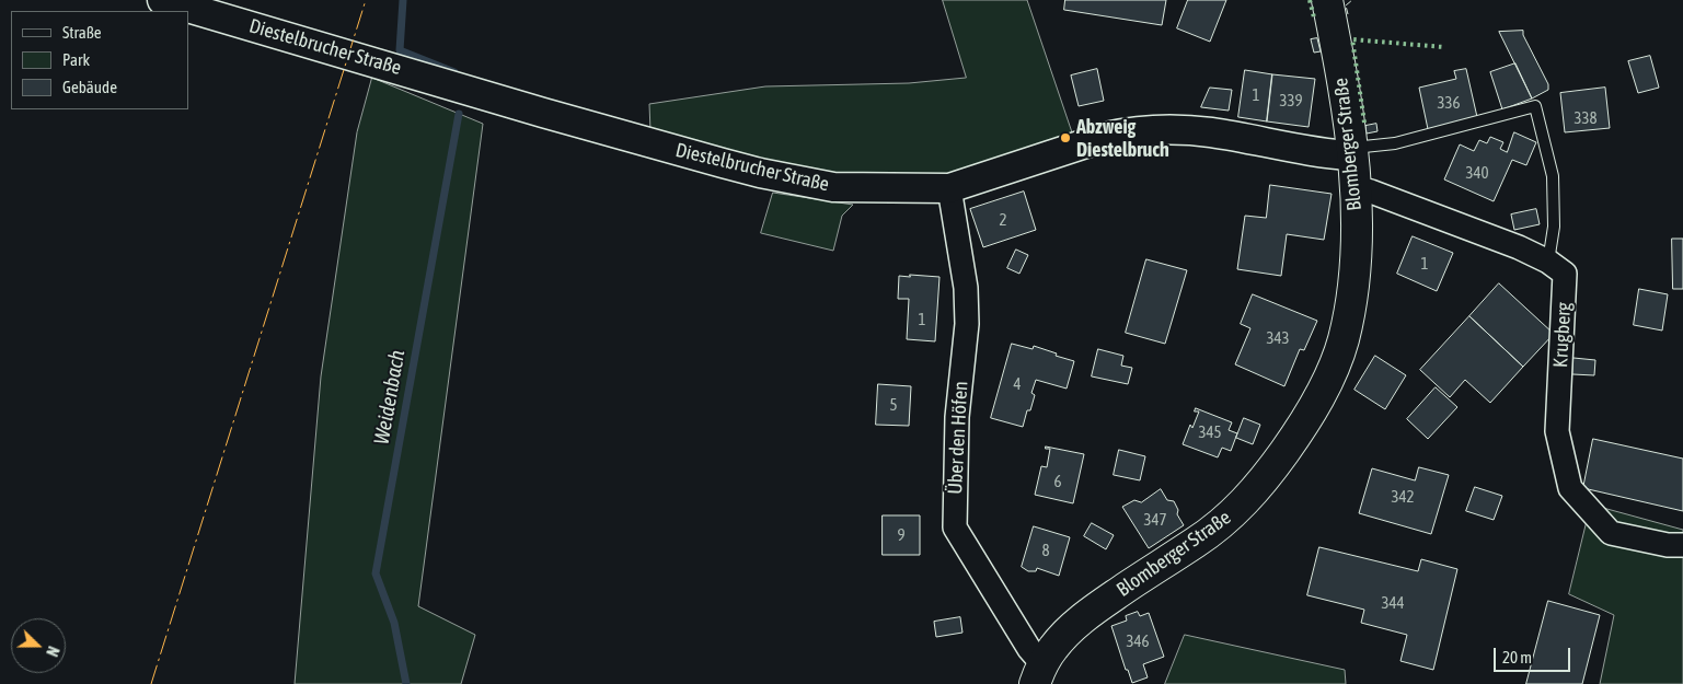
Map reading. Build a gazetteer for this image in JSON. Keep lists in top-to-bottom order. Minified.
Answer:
{"streets":{"main road":["Blomberger Straße"],"street":["Diestelbrucher Straße","Krugberg","Über den Höfen"]},"crossings":[["Diestelbrucher Straße","Blomberger Straße"],["Diestelbrucher Straße","Über den Höfen"],["Blomberger Straße","Krugberg"],["Blomberger Straße","Über den Höfen"]],"water":["Weidenbach"],"places":["Abzweig Diestelbruch"],"house_numbers":["1","339","336","338","340","2","1","1","343","4","5","345","6","342","347","9","8","344","346"],"legend":["Straße","Park","Gebäude"],"scale_bar":"20 m","north":"right"}
